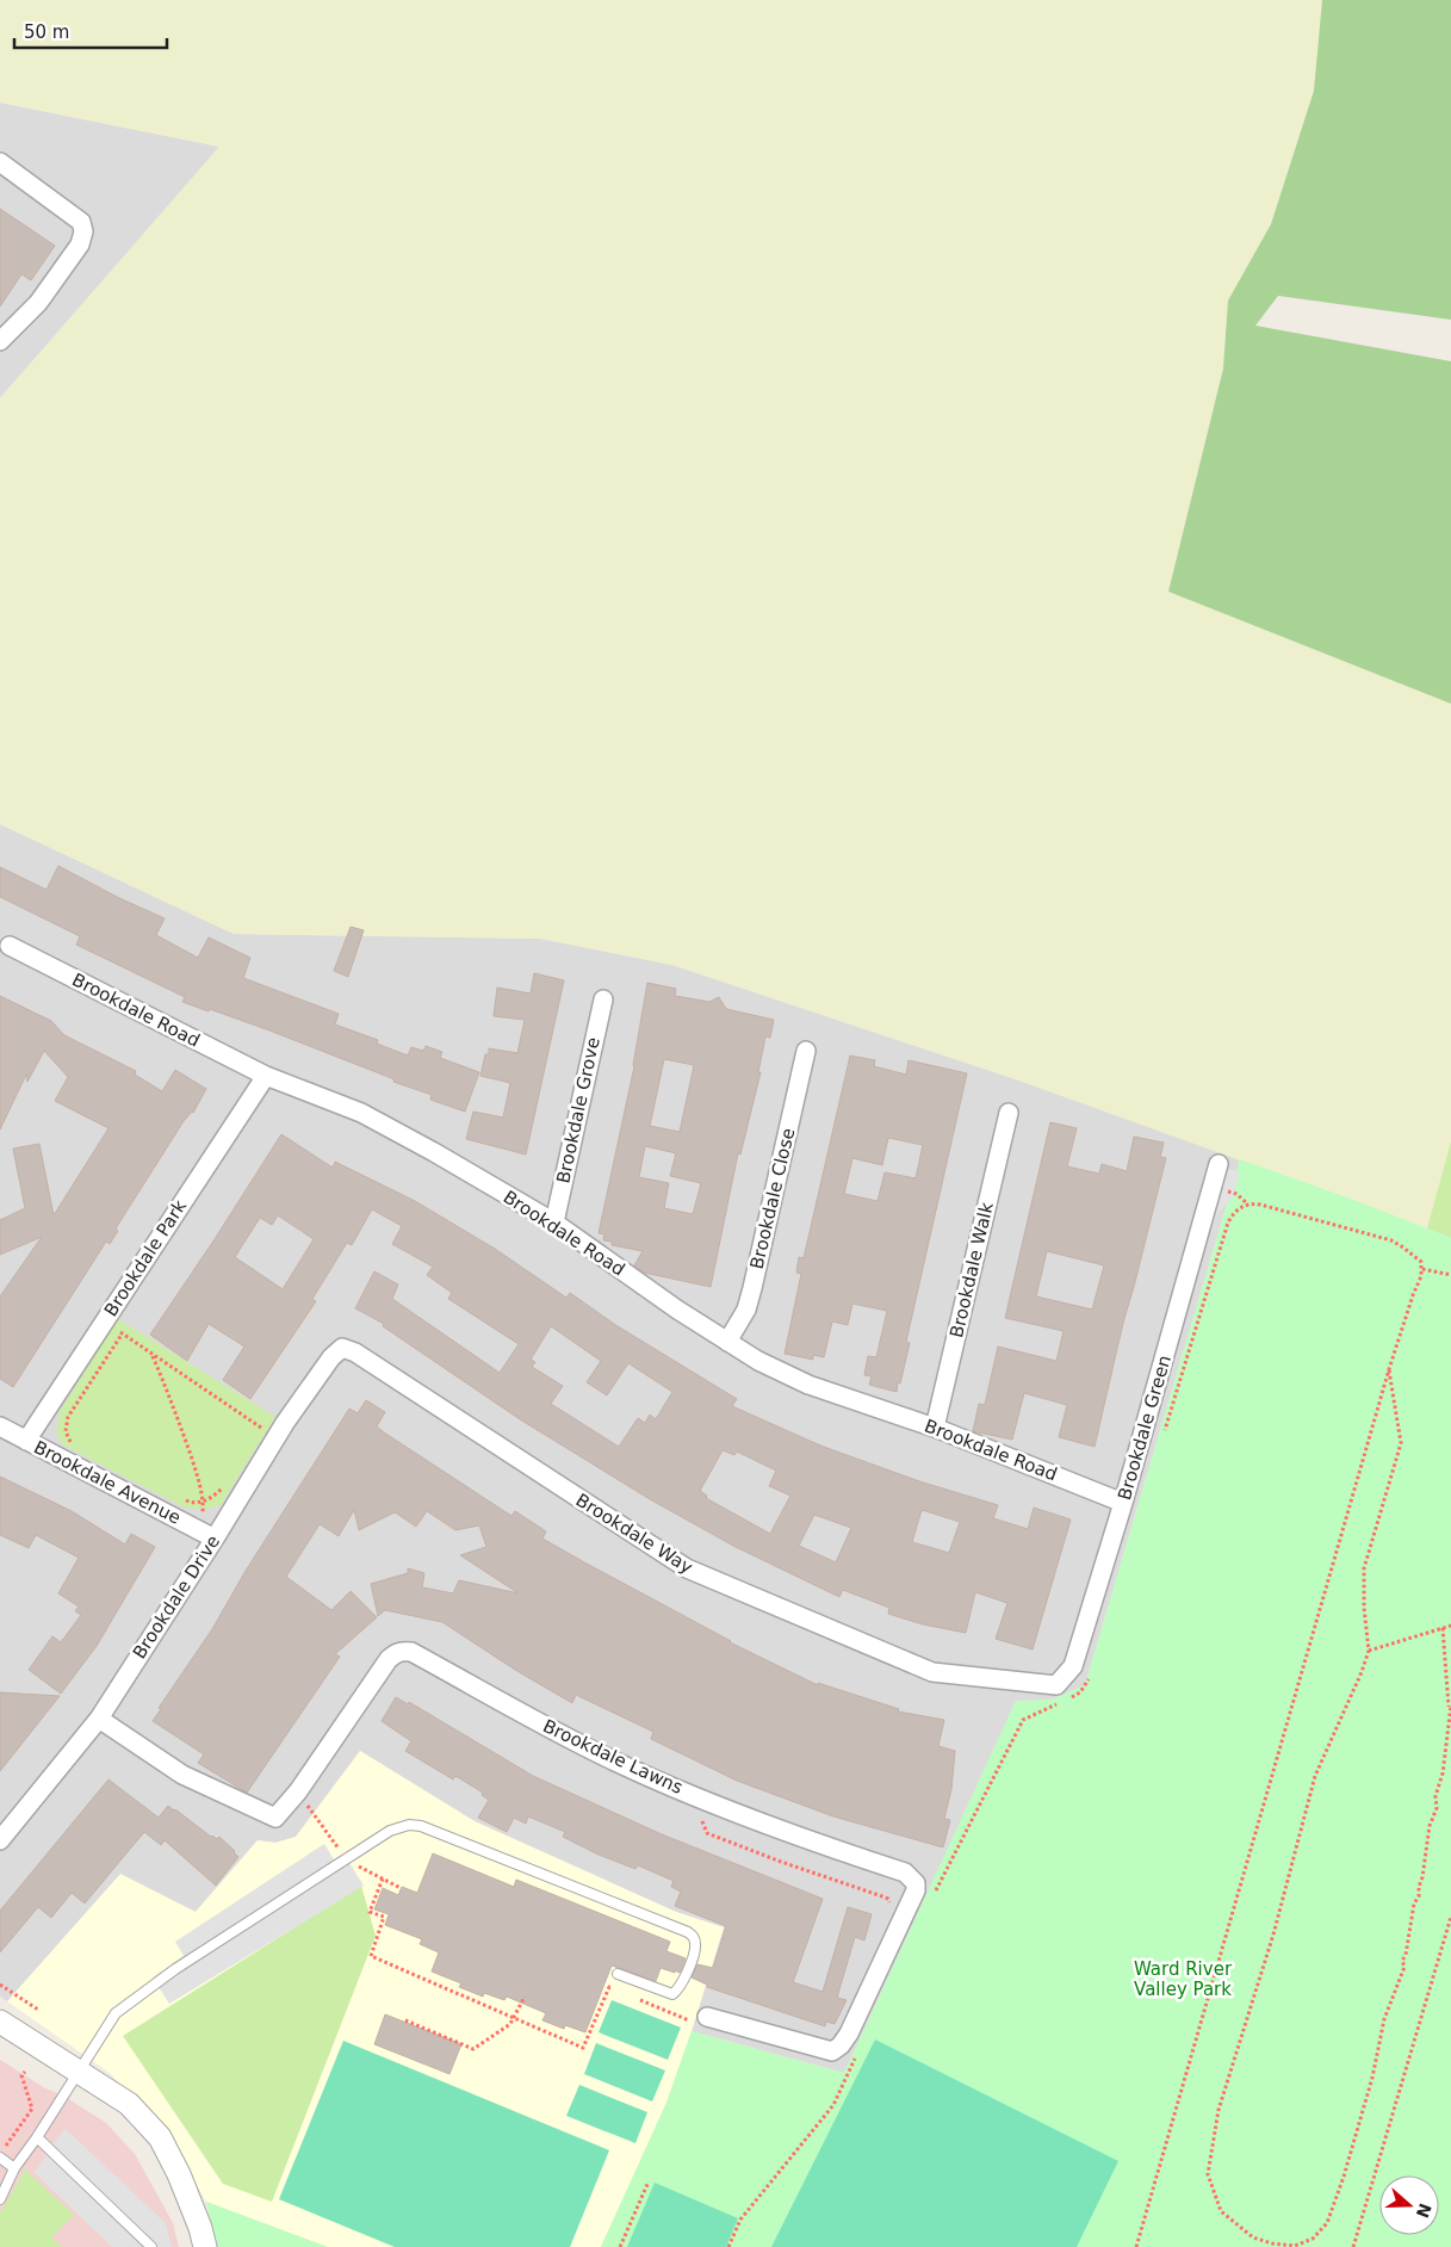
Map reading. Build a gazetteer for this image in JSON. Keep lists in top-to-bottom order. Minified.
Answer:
{"streets":{"street":["Brookdale Road","Brookdale Grove","Brookdale Close","Brookdale Park","Brookdale Walk","Brookdale Green","Brookdale Avenue","Brookdale Way","Brookdale Drive","Brookdale Lawns"]},"crossings":[["Brookdale Road","Brookdale Grove"],["Brookdale Road","Brookdale Close"],["Brookdale Road","Brookdale Park"],["Brookdale Road","Brookdale Walk"],["Brookdale Road","Brookdale Green"],["Brookdale Park","Brookdale Avenue"],["Brookdale Green","Brookdale Way"],["Brookdale Avenue","Brookdale Drive"],["Brookdale Way","Brookdale Drive"],["Brookdale Drive","Brookdale Lawns"]],"parks":["Ward River Valley Park"],"scale_bar":"50 m","north":"right"}
